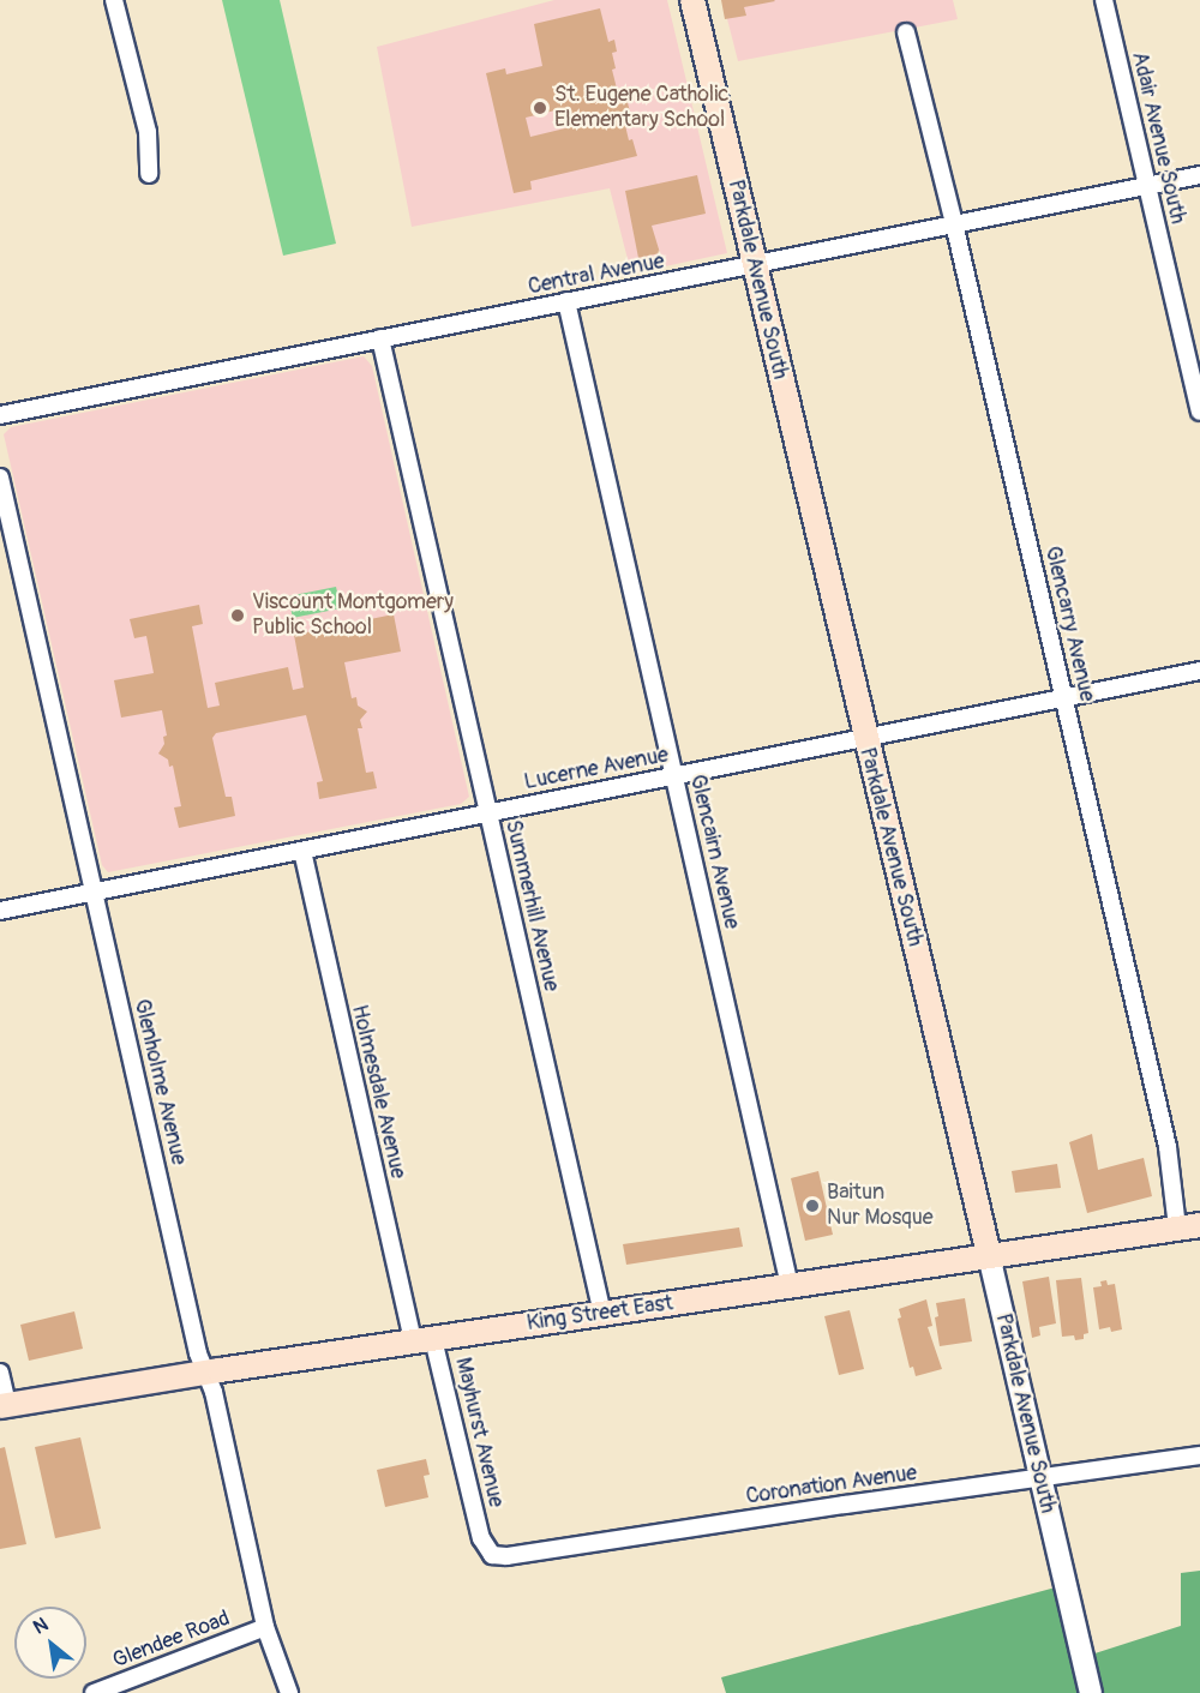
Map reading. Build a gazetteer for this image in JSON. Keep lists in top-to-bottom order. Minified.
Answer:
{"streets":{"main road":["Parkdale Avenue South","King Street East"],"street":["Adair Avenue South","Central Avenue","Glencarry Avenue","Lucerne Avenue","Glencairn Avenue","Summerhill Avenue","Glenholme Avenue","Holmesdale Avenue","Mayhurst Avenue","Coronation Avenue","Glendee Road"]},"crossings":[["Adair Avenue South","Central Avenue"],["Central Avenue","Parkdale Avenue South"],["Central Avenue","Glencarry Avenue"],["Central Avenue","Glencairn Avenue"],["Central Avenue","Summerhill Avenue"],["Parkdale Avenue South","Lucerne Avenue"],["Parkdale Avenue South","King Street East"],["Parkdale Avenue South","Coronation Avenue"],["Glencarry Avenue","Lucerne Avenue"],["Glencarry Avenue","King Street East"],["Lucerne Avenue","Glencairn Avenue"],["Lucerne Avenue","Summerhill Avenue"],["Lucerne Avenue","Glenholme Avenue"],["Lucerne Avenue","Holmesdale Avenue"],["Glencairn Avenue","King Street East"],["Summerhill Avenue","King Street East"],["Glenholme Avenue","King Street East"],["Glenholme Avenue","Glendee Road"],["Holmesdale Avenue","King Street East"],["Holmesdale Avenue","Mayhurst Avenue"],["King Street East","Mayhurst Avenue"],["Mayhurst Avenue","Coronation Avenue"]],"places":["St. Eugene Catholic Elementary School","Viscount Montgomery Public School","Baitun Nur Mosque"],"north":"top left"}
